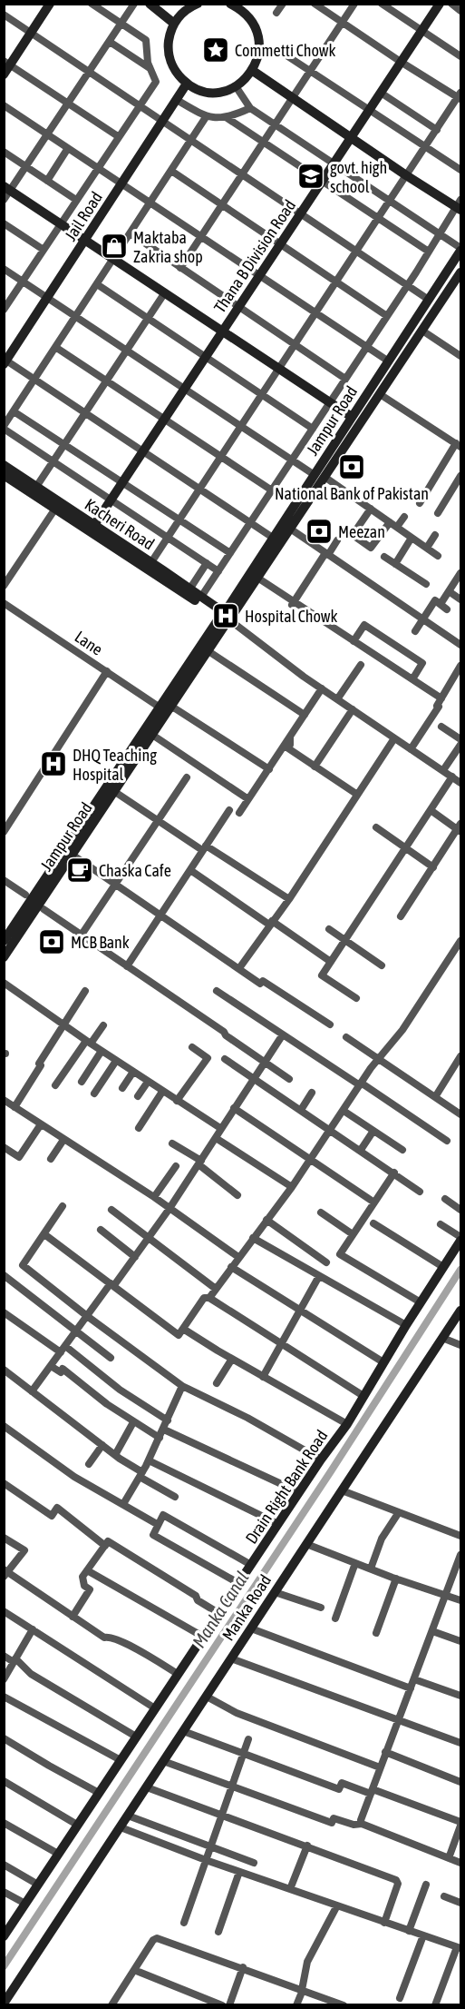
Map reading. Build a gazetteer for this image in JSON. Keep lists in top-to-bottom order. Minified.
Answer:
{"streets":{"main road":["Jail Road","Thana B Division Road","Jampur Road","Kacheri Road","Drain Right Bank Road","Manka Road"],"street":["Lane"]},"crossings":[["Thana B Division Road","Kacheri Road"],["Jampur Road","Kacheri Road"],["Jampur Road","Lane"]],"water":["Manka Canal"],"places":{"place":["Commetti Chowk"],"school or university":["govt. high school"],"shop":["Maktaba Zakria shop"],"bank":["National Bank of Pakistan","Meezan","MCB Bank"],"hospital":["Hospital Chowk","DHQ Teaching Hospital"],"cafe":["Chaska Cafe"]}}
